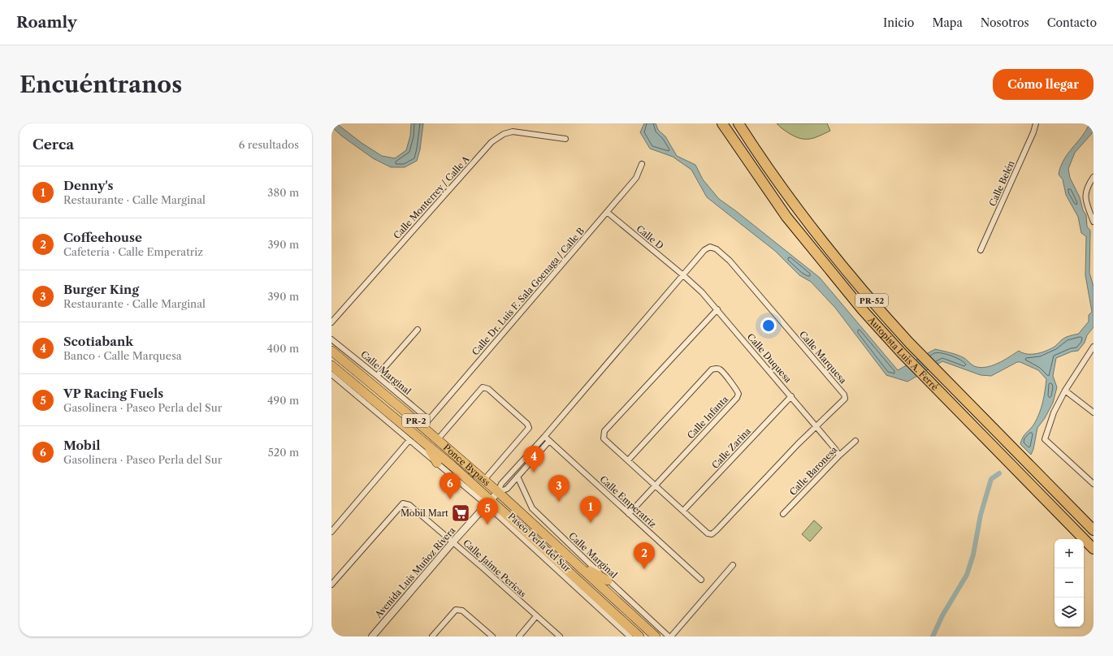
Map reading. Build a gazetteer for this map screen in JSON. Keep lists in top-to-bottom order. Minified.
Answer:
{"streets":{"highway":["PR-52","Autopista Luis A. Ferré","PR-2","Ponce Bypass"],"street":["Calle Belén","Calle Monterrey / Calle A","Calle D","Calle Dr. Luis F. Sala Goenaga / Calle B","Calle Marquesa","Calle Duquesa","Calle Marginal","Calle Infanta","Calle Zarina","Calle Baronesa","Calle Emperatriz","Paseo Perla del Sur","Calle Jaime Pericas","Avenida Luis Muñoz Rivera"]},"crossings":[["Calle D","Calle Dr. Luis F. Sala Goenaga / Calle B"],["Calle D","Calle Marquesa"],["Calle D","Calle Duquesa"],["Calle Dr. Luis F. Sala Goenaga / Calle B","Calle Marginal"],["Calle Dr. Luis F. Sala Goenaga / Calle B","Ponce Bypass"],["Calle Marquesa","Calle Duquesa"],["Calle Marquesa","Calle Infanta"],["Calle Marquesa","Calle Zarina"],["Calle Marquesa","Ponce Bypass"],["Calle Marquesa","Calle Emperatriz"],["Calle Marquesa","Avenida Luis Muñoz Rivera"],["Calle Duquesa","Calle Zarina"],["Calle Duquesa","Calle Baronesa"],["Calle Marginal","Ponce Bypass"],["Calle Infanta","Calle Emperatriz"],["Ponce Bypass","Paseo Perla del Sur"],["Ponce Bypass","Avenida Luis Muñoz Rivera"],["Paseo Perla del Sur","Avenida Luis Muñoz Rivera"],["Calle Jaime Pericas","Avenida Luis Muñoz Rivera"]],"places":{"supermarket":["Mobil Mart"]},"page":{"header":"Roamly","nav":["Inicio","Mapa","Nosotros","Contacto"],"buttons":"Cómo llegar","title":"Encuéntranos","heading":["Cerca","6 resultados"],"list":[{"mark":"1","name":"Denny's","note":"Restaurante · Calle Marginal","value":"380 m"},{"mark":"2","name":"Coffeehouse","note":"Cafetería · Calle Emperatriz","value":"390 m"},{"mark":"3","name":"Burger King","note":"Restaurante · Calle Marginal","value":"390 m"},{"mark":"4","name":"Scotiabank","note":"Banco · Calle Marquesa","value":"400 m"},{"mark":"5","name":"VP Racing Fuels","note":"Gasolinera · Paseo Perla del Sur","value":"490 m"},{"mark":"6","name":"Mobil","note":"Gasolinera · Paseo Perla del Sur","value":"520 m"}],"pins":["4","6","3","1","5","2"],"map_buttons":["+","−"]}}
